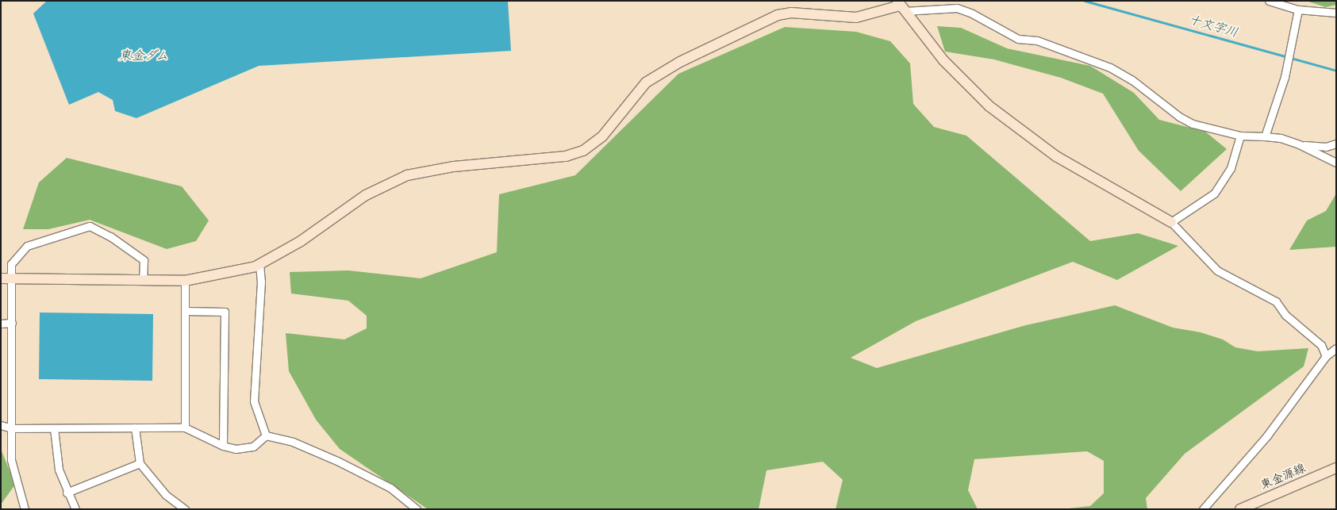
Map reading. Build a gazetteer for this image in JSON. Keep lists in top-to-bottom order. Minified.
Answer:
{"streets":{"street":["東金源線"]},"water":["十文字川","東金ダム"]}
